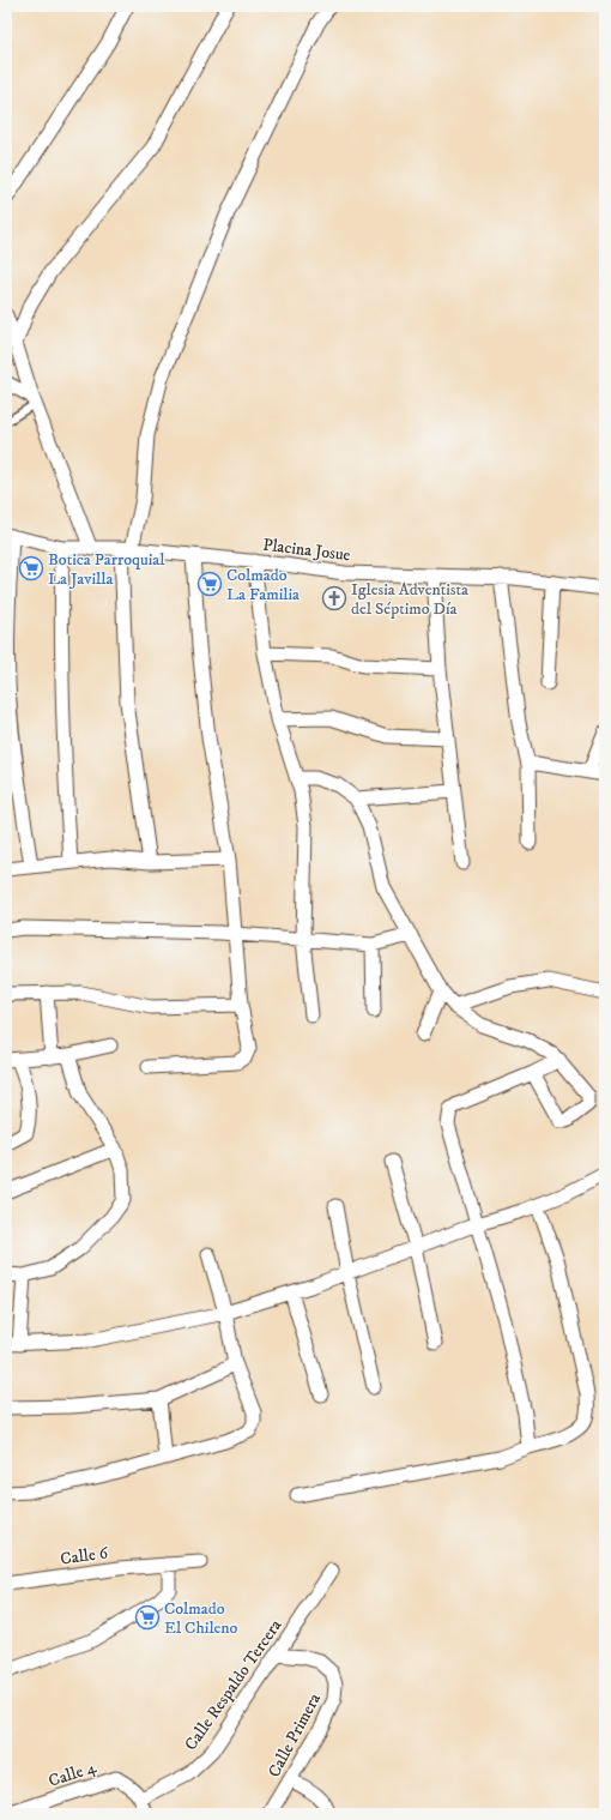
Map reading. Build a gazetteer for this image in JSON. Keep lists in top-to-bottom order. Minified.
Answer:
{"streets":{"street":["Placina Josue","Calle 6","Calle Respaldo Tercera","Calle Primera","Calle 4"]},"crossings":[["Calle Respaldo Tercera","Calle Primera"],["Calle Respaldo Tercera","Calle 4"]],"places":{"supermarket":["Botica Parroquial La Javilla","Colmado La Familia","Colmado El Chileno"],"church":["Iglesia Adventista del Séptimo Día"]}}
